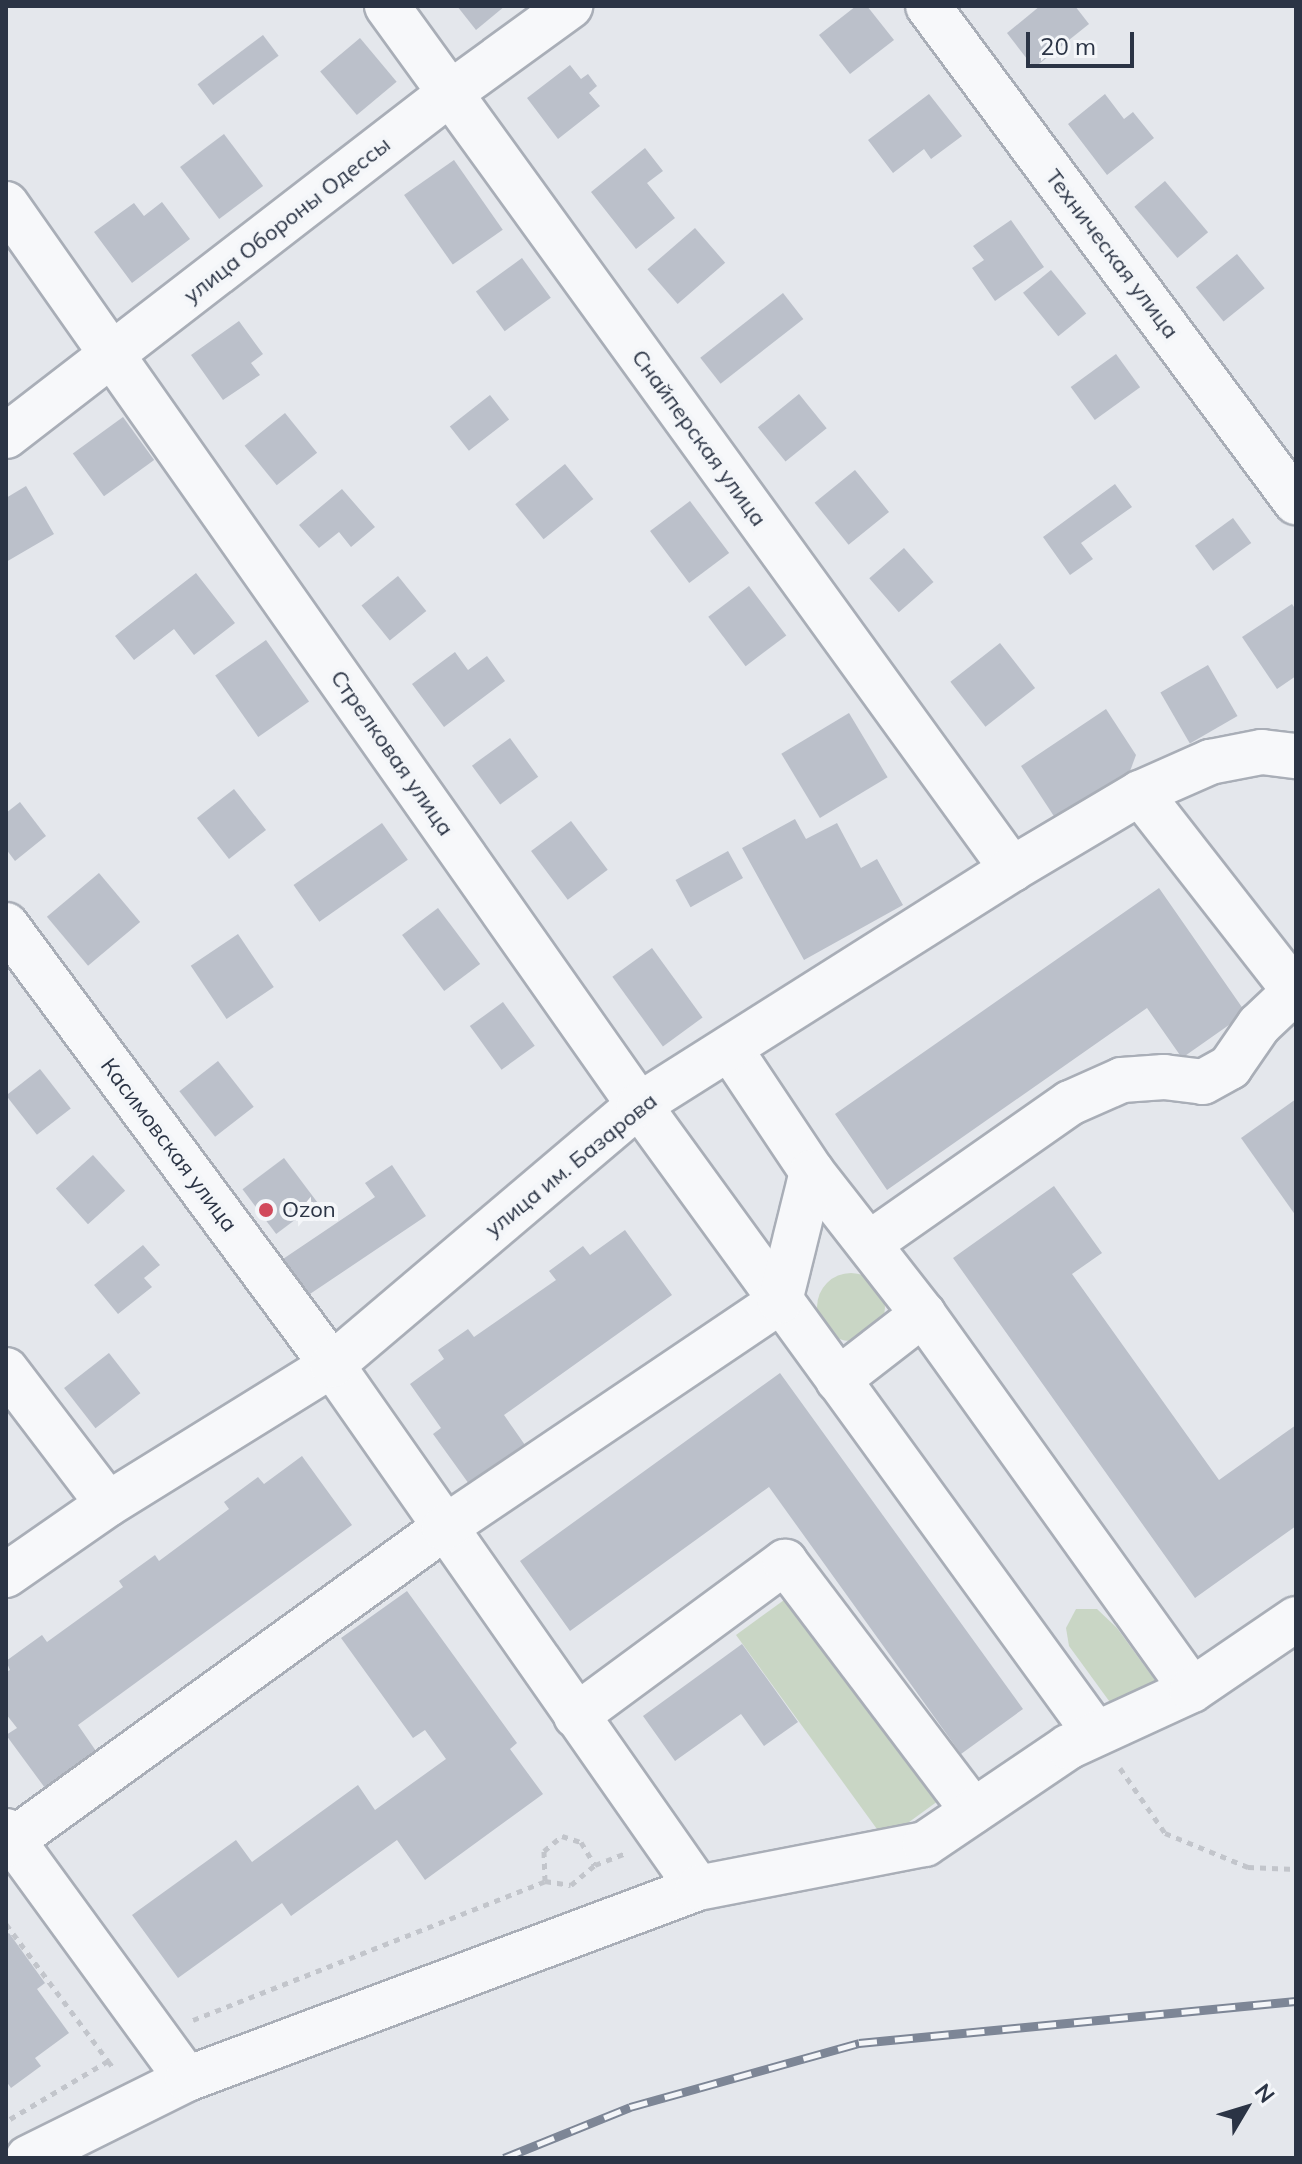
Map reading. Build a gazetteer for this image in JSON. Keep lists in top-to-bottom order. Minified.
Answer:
{"streets":{"street":["улица Обороны Одессы","Техническая улица","Снайперская улица","Стрелковая улица","Касимовская улица","улица им. Базарова"]},"crossings":[["улица Обороны Одессы","Снайперская улица"],["улица Обороны Одессы","Стрелковая улица"],["Снайперская улица","улица им. Базарова"],["Стрелковая улица","улица им. Базарова"],["Касимовская улица","улица им. Базарова"]],"places":["Ozon"],"scale_bar":"20 m","north":"top right"}
